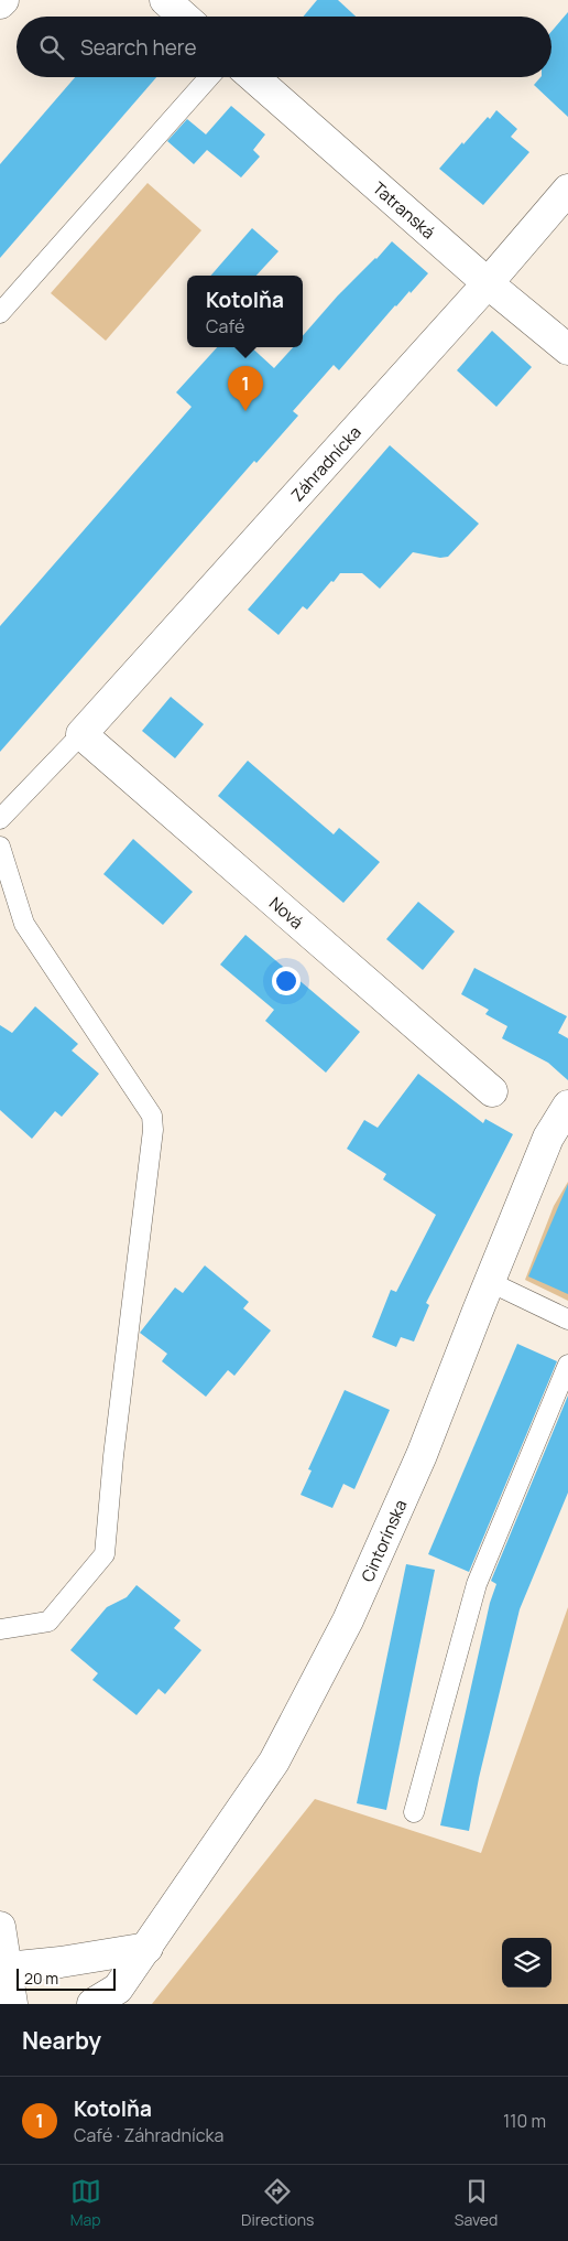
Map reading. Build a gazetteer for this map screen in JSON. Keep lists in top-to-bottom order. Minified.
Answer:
{"streets":{"street":["Tatranská","Záhradnícka","Nová","Cintorínska"]},"crossings":[["Tatranská","Záhradnícka"],["Záhradnícka","Nová"]],"scale_bar":"20 m","page":{"search":"Search here","popup":["Kotolňa","Café"],"pins":"1","scale":"20 m","heading":"Nearby","list":[{"mark":"1","name":"Kotolňa","note":"Café · Záhradnícka","value":"110 m"}],"nav":["Map","Directions","Saved"]}}
